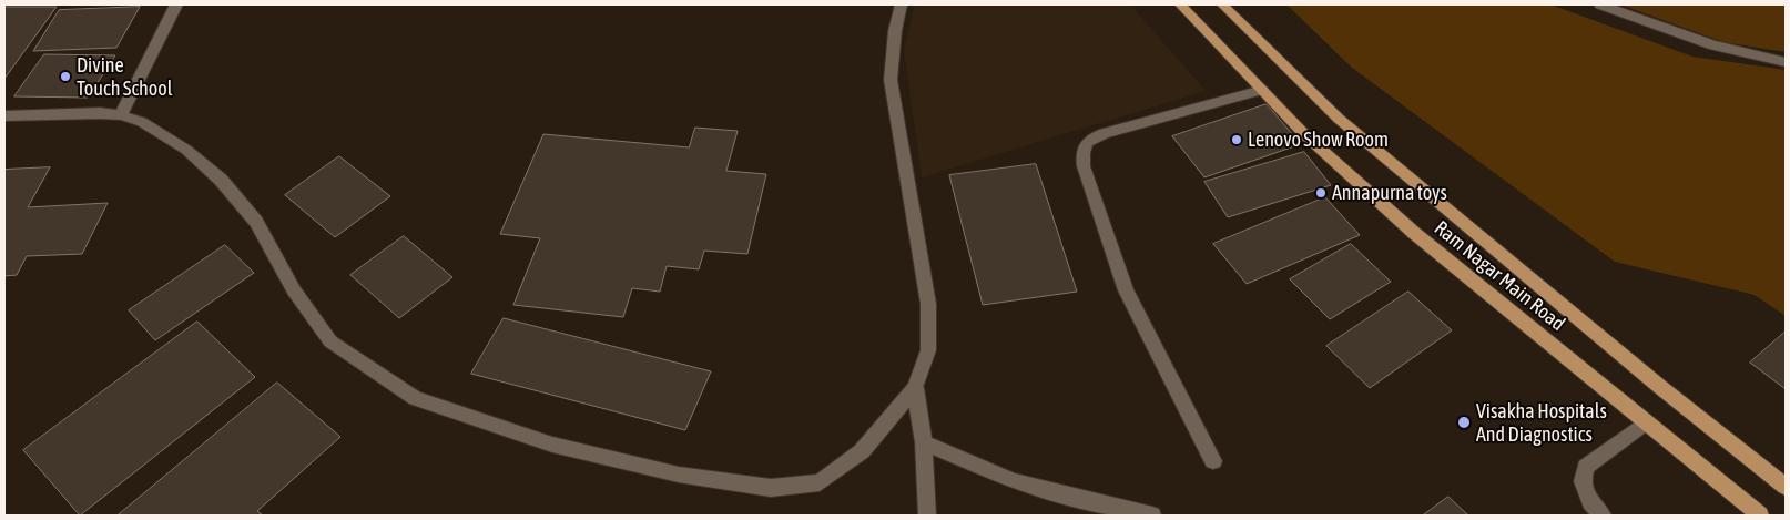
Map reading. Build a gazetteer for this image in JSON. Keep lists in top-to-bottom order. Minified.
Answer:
{"streets":{"main road":["Ram Nagar Main Road"]},"places":["Divine Touch School","Lenovo Show Room","Annapurna toys","Visakha Hospitals And Diagnostics"]}
